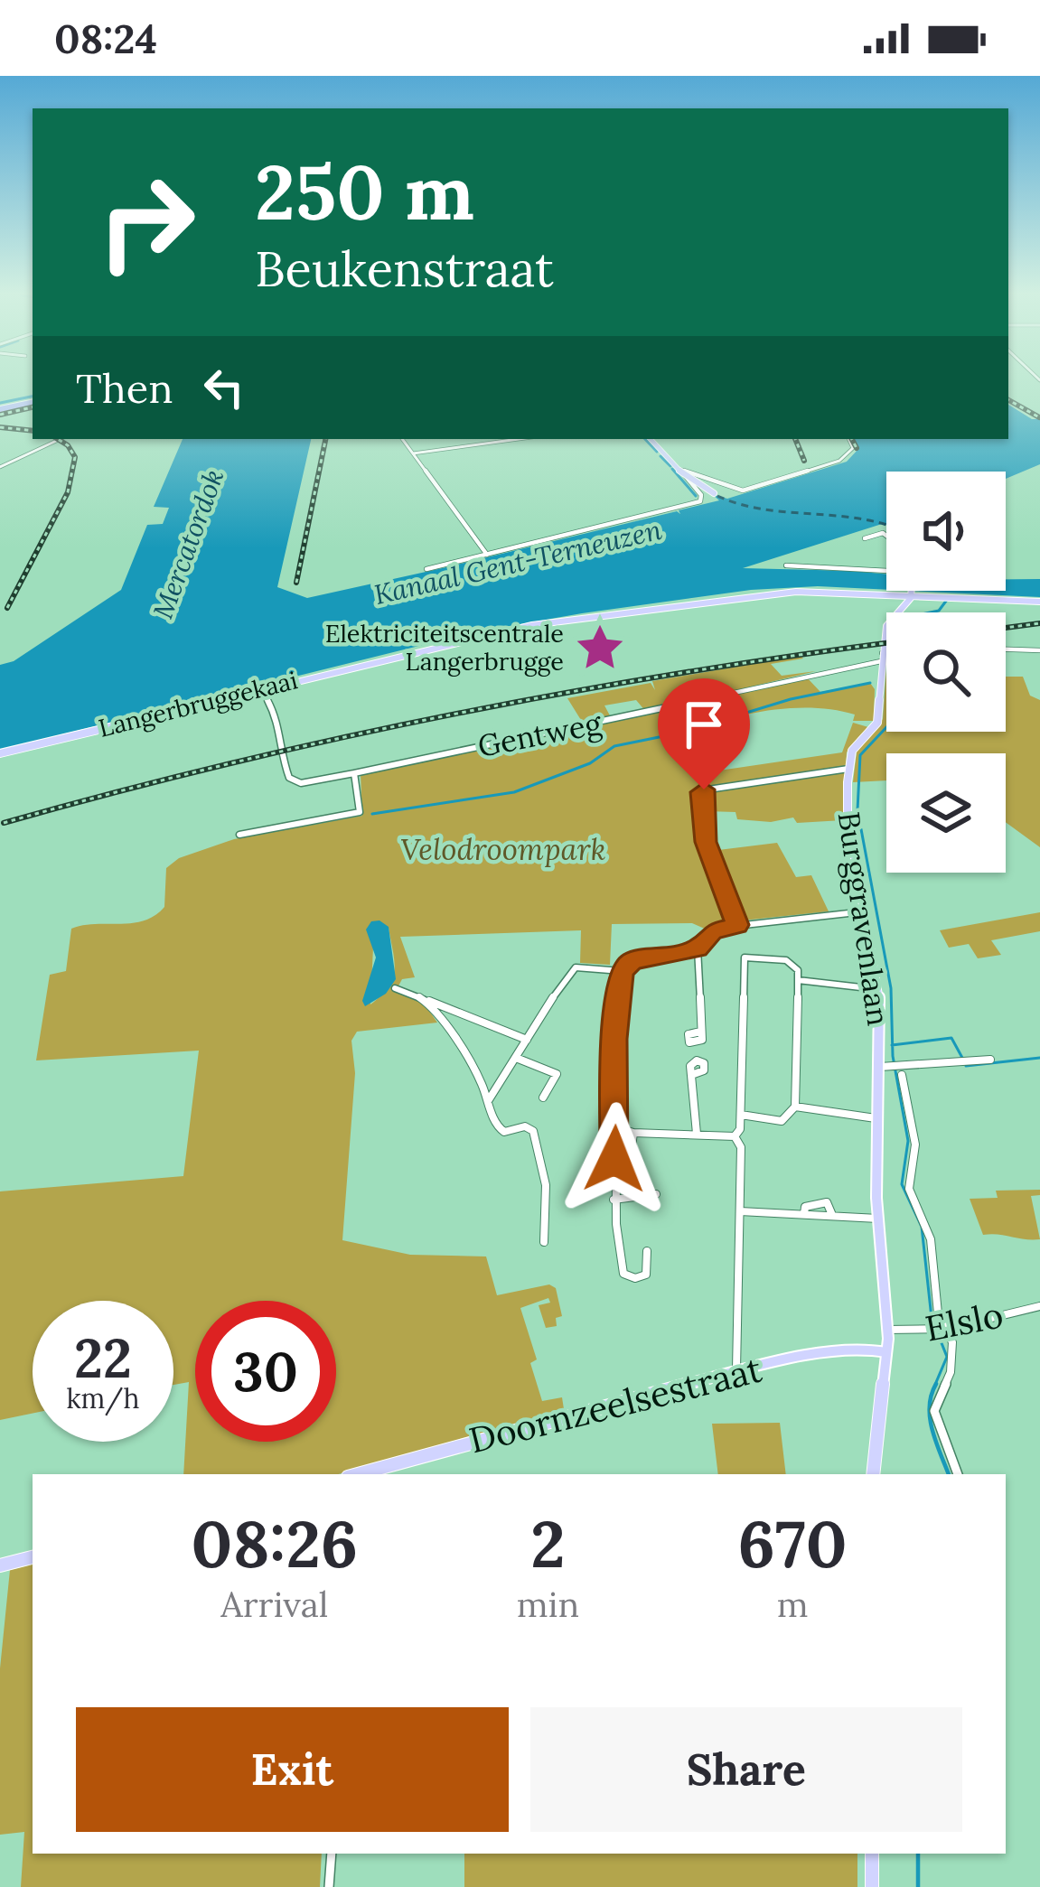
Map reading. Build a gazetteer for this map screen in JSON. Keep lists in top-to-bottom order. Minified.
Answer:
{"streets":{"main road":["Langerbruggekaai","Burggravenlaan","Doornzeelsestraat"],"street":["Gentweg","Elslo"]},"crossings":[["Langerbruggekaai","Gentweg"],["Langerbruggekaai","Burggravenlaan"],["Gentweg","Burggravenlaan"],["Burggravenlaan","Elslo"],["Burggravenlaan","Doornzeelsestraat"]],"water":["Mercatordok","Kanaal Gent-Terneuzen"],"parks":["Velodroompark"],"places":{"place":["Elektriciteitscentrale Langerbrugge"]},"page":{"status":"08:24","turn":["250 m","Beukenstraat"],"then":"Then","speed":"22 km/h","limit":"30","eta":["08:26","Arrival","2","min","670","m"],"buttons":["Exit","Share"]}}
